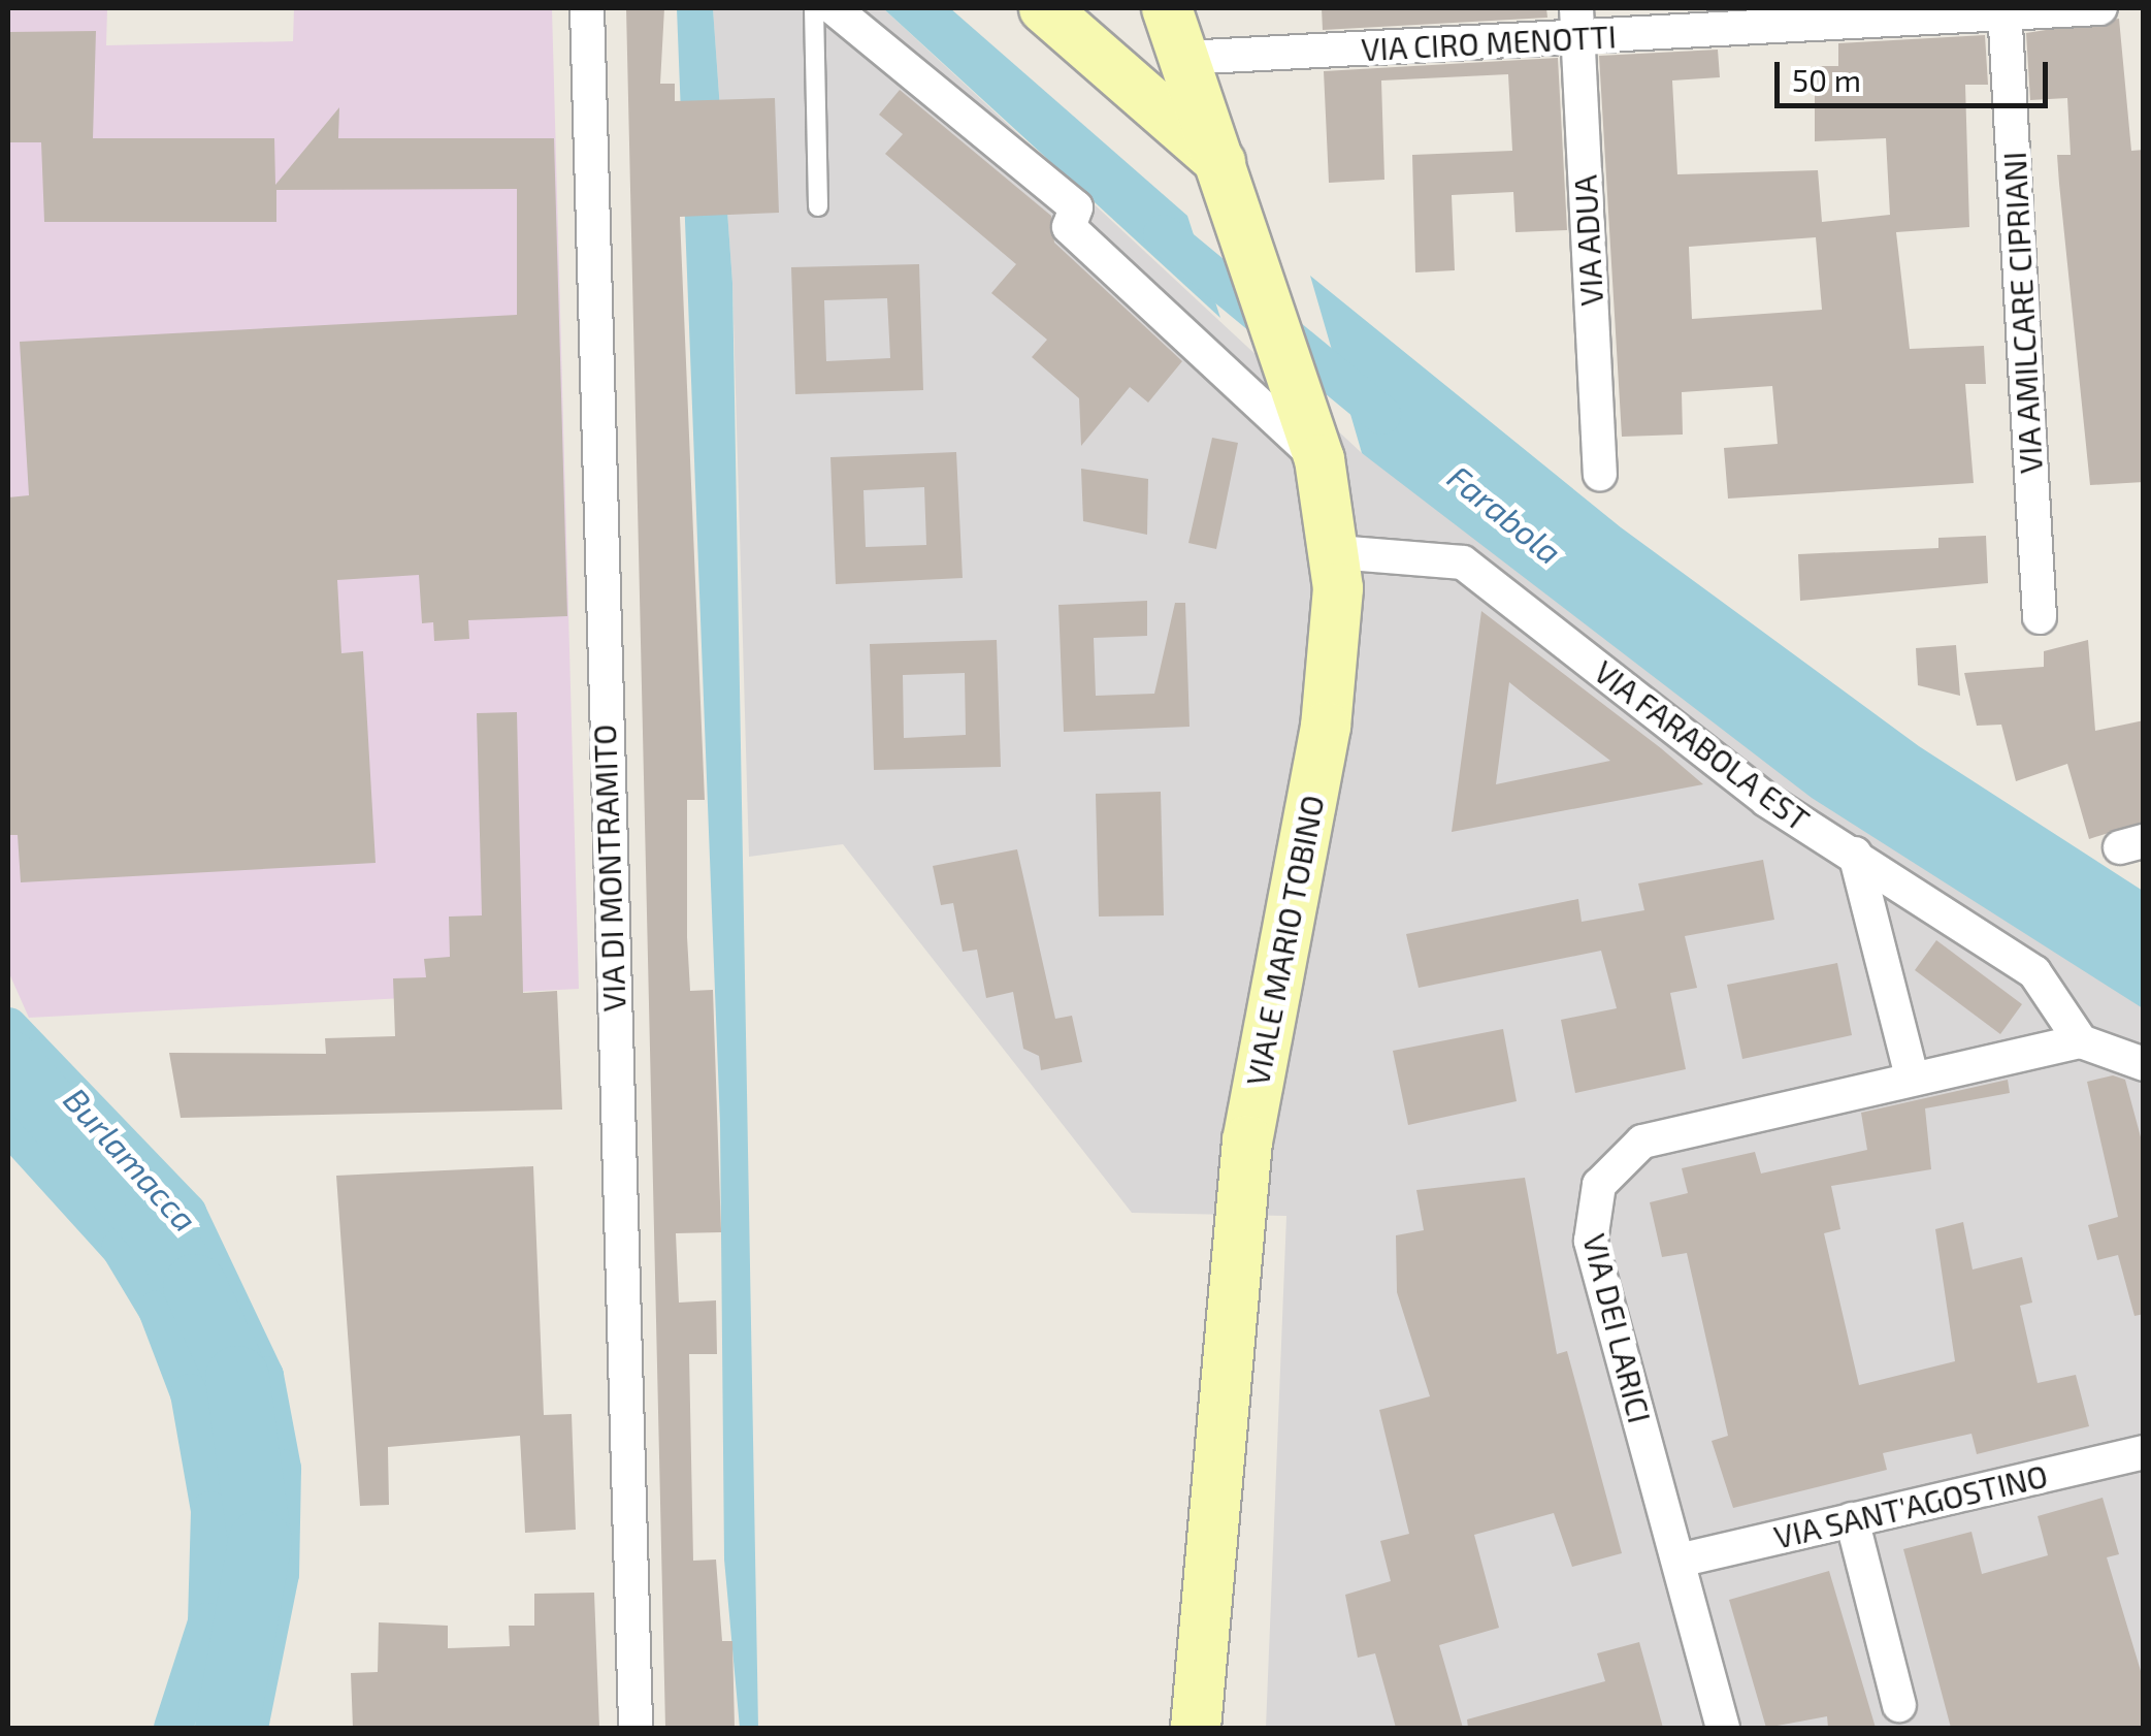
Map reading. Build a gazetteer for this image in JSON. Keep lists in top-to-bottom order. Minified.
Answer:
{"streets":{"main road":["VIALE MARIO TOBINO"],"street":["VIA CIRO MENOTTI","VIA ADUA","VIA AMILCARE CIPRIANI","VIA FARABOLA EST","VIA DI MONTRAMITO","VIA DEI LARICI","VIA SANT'AGOSTINO"]},"crossings":[["VIA CIRO MENOTTI","VIA ADUA"],["VIA CIRO MENOTTI","VIA AMILCARE CIPRIANI"],["VIA CIRO MENOTTI","VIALE MARIO TOBINO"],["VIA FARABOLA EST","VIALE MARIO TOBINO"],["VIA FARABOLA EST","VIA DEI LARICI"],["VIA DEI LARICI","VIA SANT'AGOSTINO"]],"water":["Farabola","Burlamacca"],"scale_bar":"50 m"}
